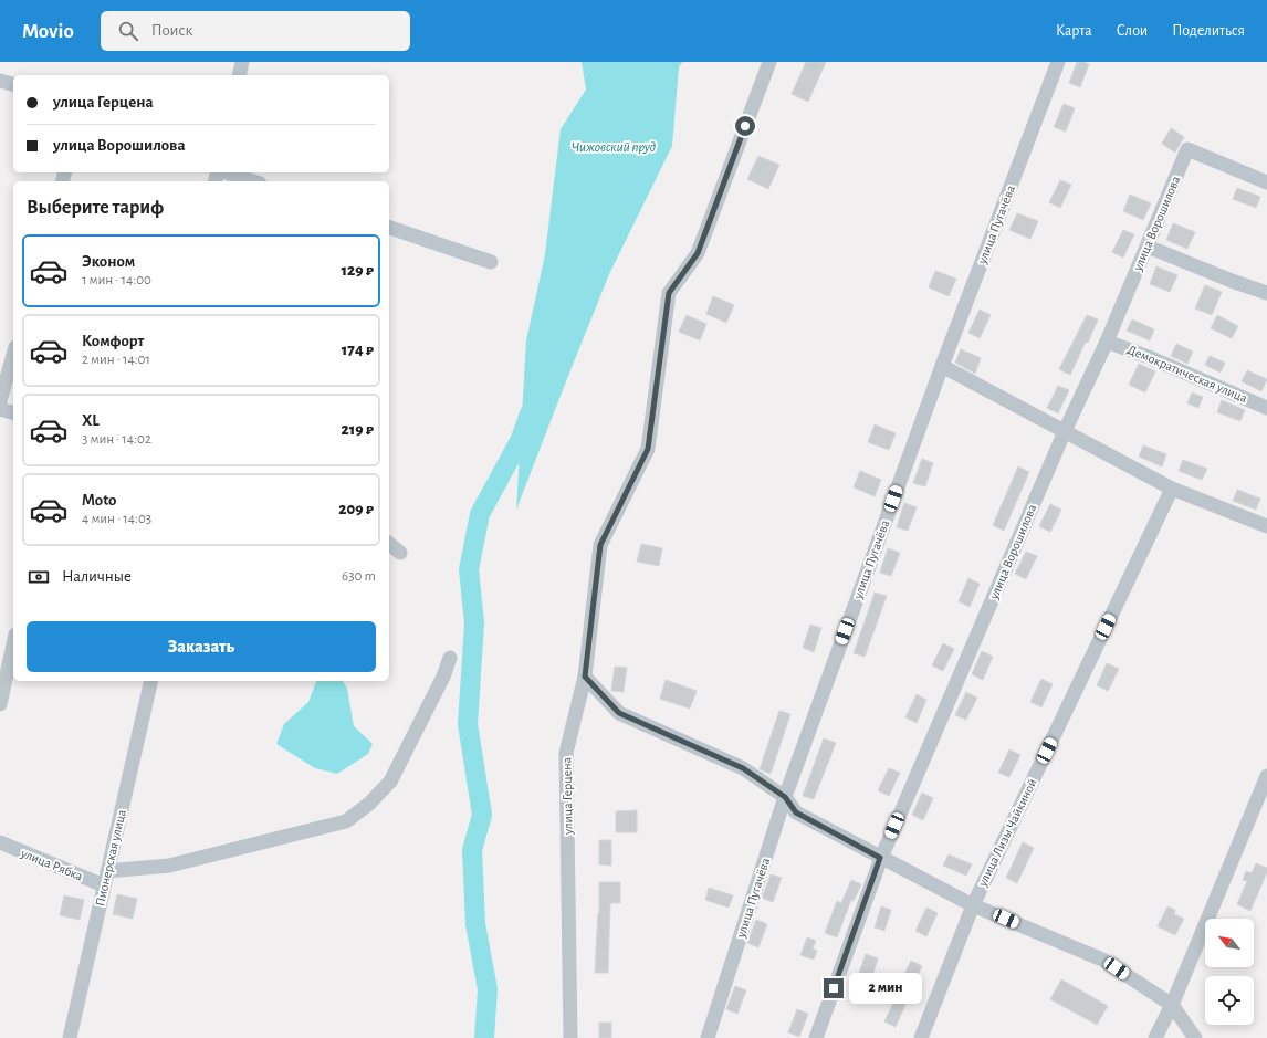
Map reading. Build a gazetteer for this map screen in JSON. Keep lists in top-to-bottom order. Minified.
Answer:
{"streets":{"street":["улица Ворошилова","улица Пугачёва","Демократическая улица","улица Герцена","улица Лизы Чайкиной","Пионерская улица","улица Рябка"]},"crossings":[["улица Ворошилова","Демократическая улица"],["Пионерская улица","улица Рябка"]],"water":["Чижовский пруд"],"north":"top left","page":{"header":"Movio","search":"Поиск","nav":["Карта","Слои","Поделиться"],"banner":["улица Герцена","улица Ворошилова"],"heading":"Выберите тариф","list":[{"name":"Эконом","note":"1 мин · 14:00","value":"129 ₽"},{"name":"Комфорт","note":"2 мин · 14:01","value":"174 ₽"},{"name":"XL","note":"3 мин · 14:02","value":"219 ₽"},{"name":"Moto","note":"4 мин · 14:03","value":"209 ₽"}],"pay":["Наличные","630 m"],"buttons":"Заказать","bubble":"2 мин"}}
